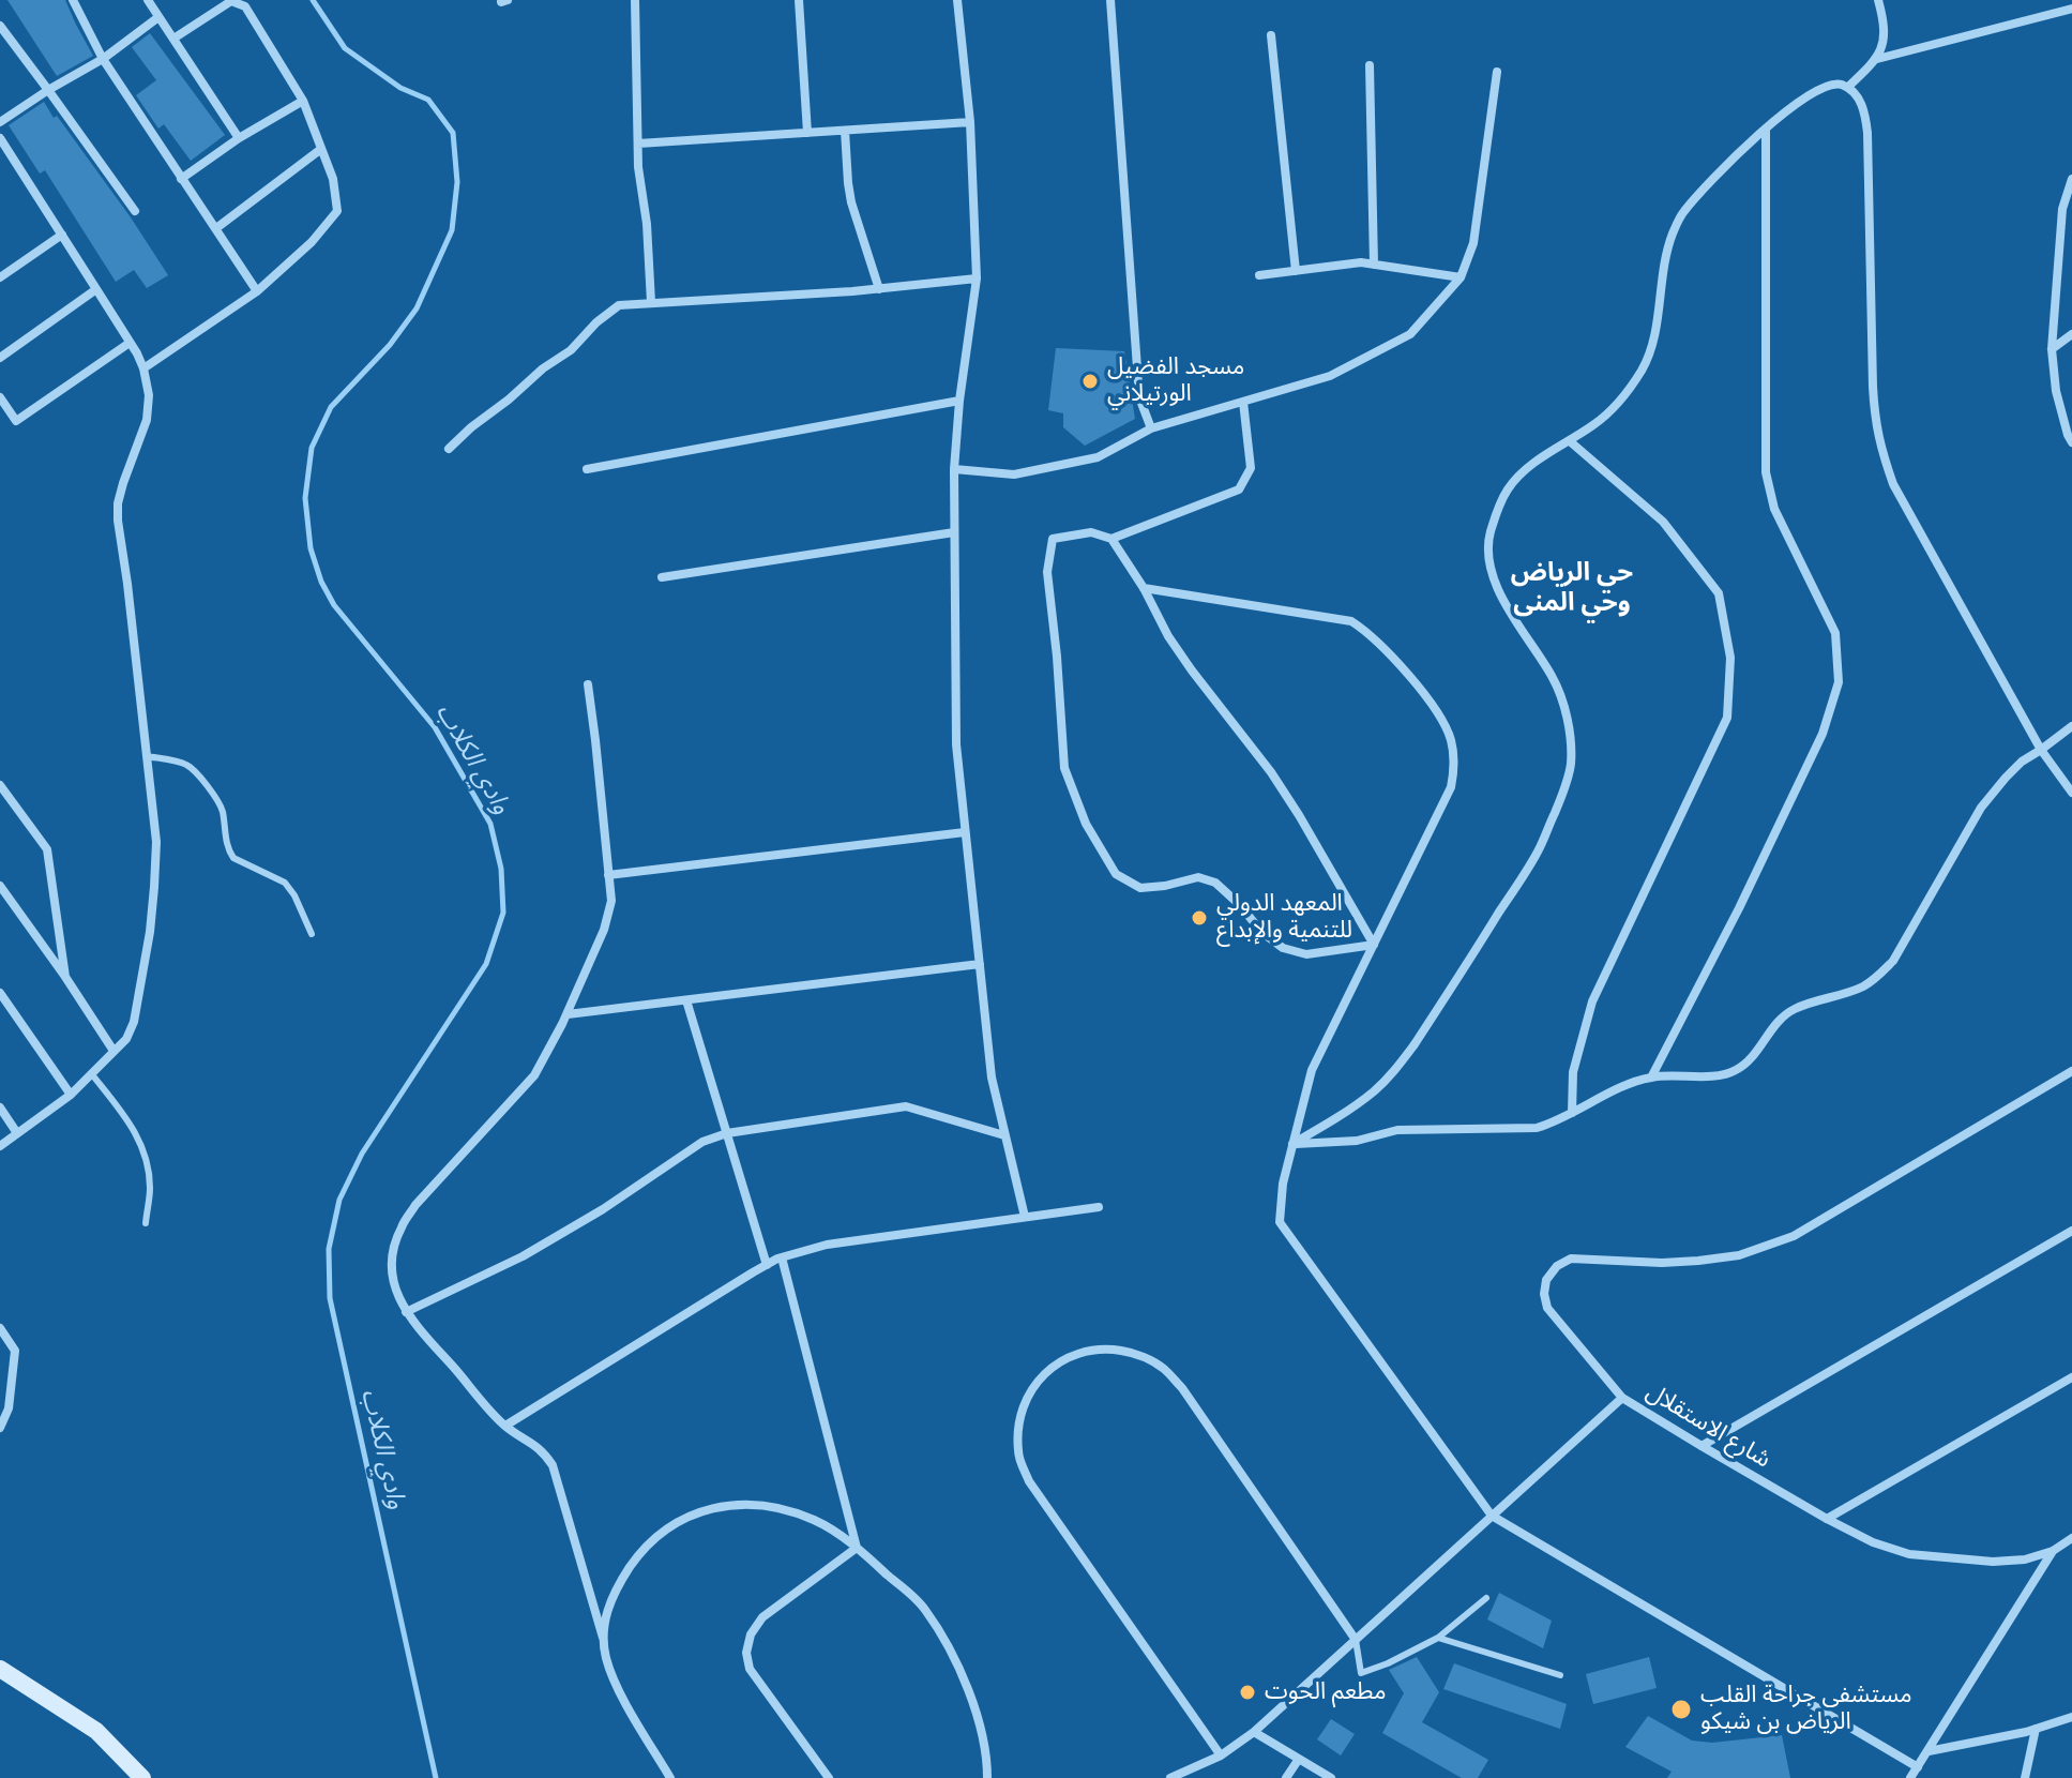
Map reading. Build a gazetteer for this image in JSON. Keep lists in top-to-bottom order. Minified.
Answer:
{"streets":{"street":["شارع الاستقلال"]},"districts":["حي الرياض وحي المنى"],"water":["وادي الكلاب"],"places":["مسجد الفضيل الورتيلاني","المعهد الدولي للتنمية والإبداع","مطعم الحوت","مستشفى جراحة القلب الرياض بن شيكو"]}
